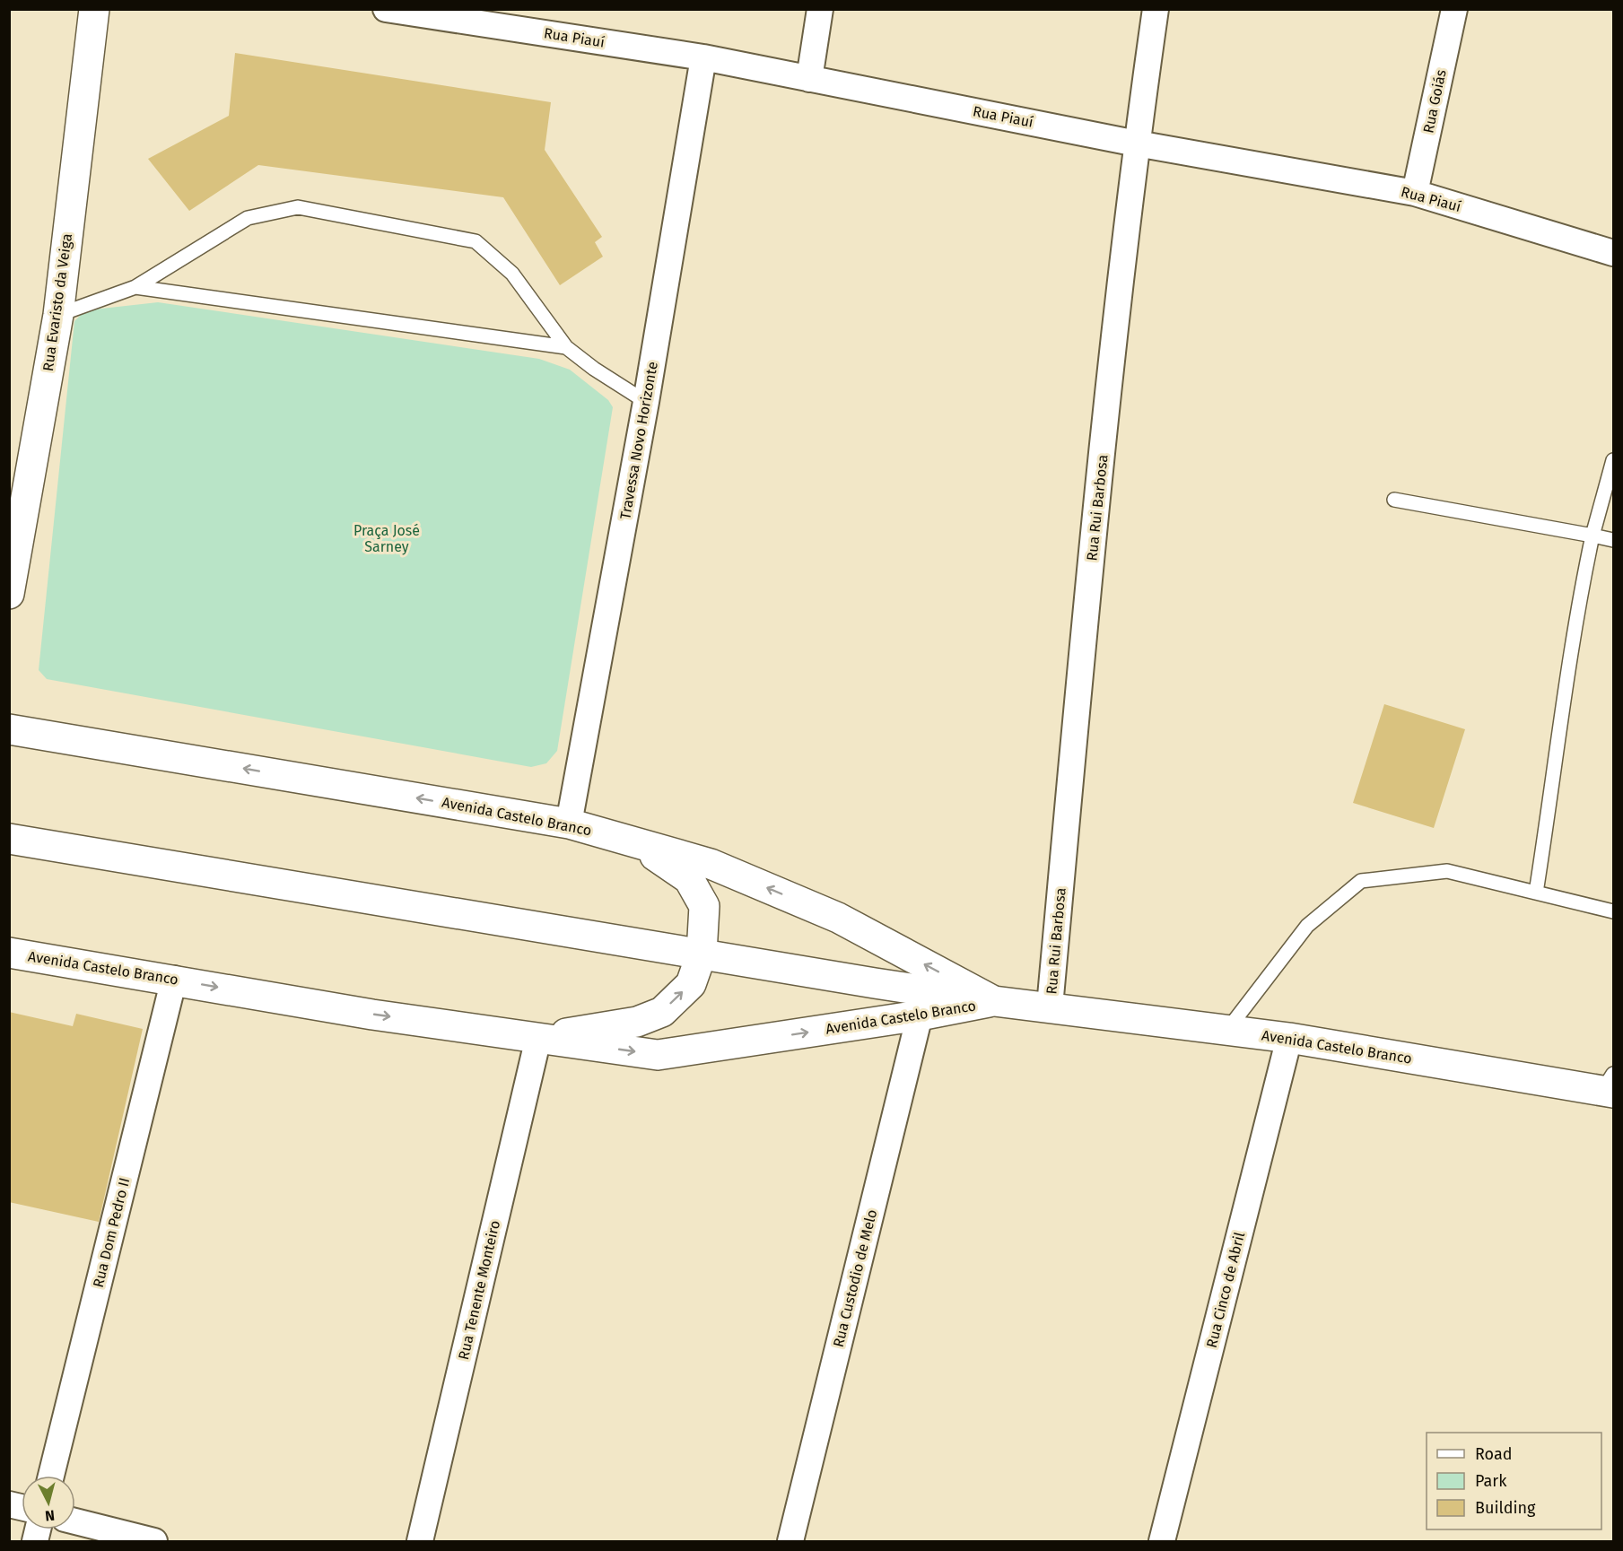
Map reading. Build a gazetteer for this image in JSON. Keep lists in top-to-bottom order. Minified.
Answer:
{"streets":{"main road":["Rua Evaristo da Veiga","Avenida Castelo Branco"],"street":["Rua Piauí","Rua Goiás","Travessa Novo Horizonte","Rua Rui Barbosa","Rua Dom Pedro II","Rua Custodio de Melo","Rua Tenente Monteiro","Rua Cinco de Abril"]},"crossings":[["Rua Piauí","Rua Goiás"],["Rua Piauí","Travessa Novo Horizonte"],["Rua Piauí","Rua Rui Barbosa"],["Travessa Novo Horizonte","Avenida Castelo Branco"],["Rua Rui Barbosa","Avenida Castelo Branco"],["Avenida Castelo Branco","Rua Dom Pedro II"],["Avenida Castelo Branco","Rua Custodio de Melo"],["Avenida Castelo Branco","Rua Tenente Monteiro"],["Avenida Castelo Branco","Rua Cinco de Abril"]],"parks":["Praça José Sarney"],"legend":["Road","Park","Building"],"north":"bottom"}
